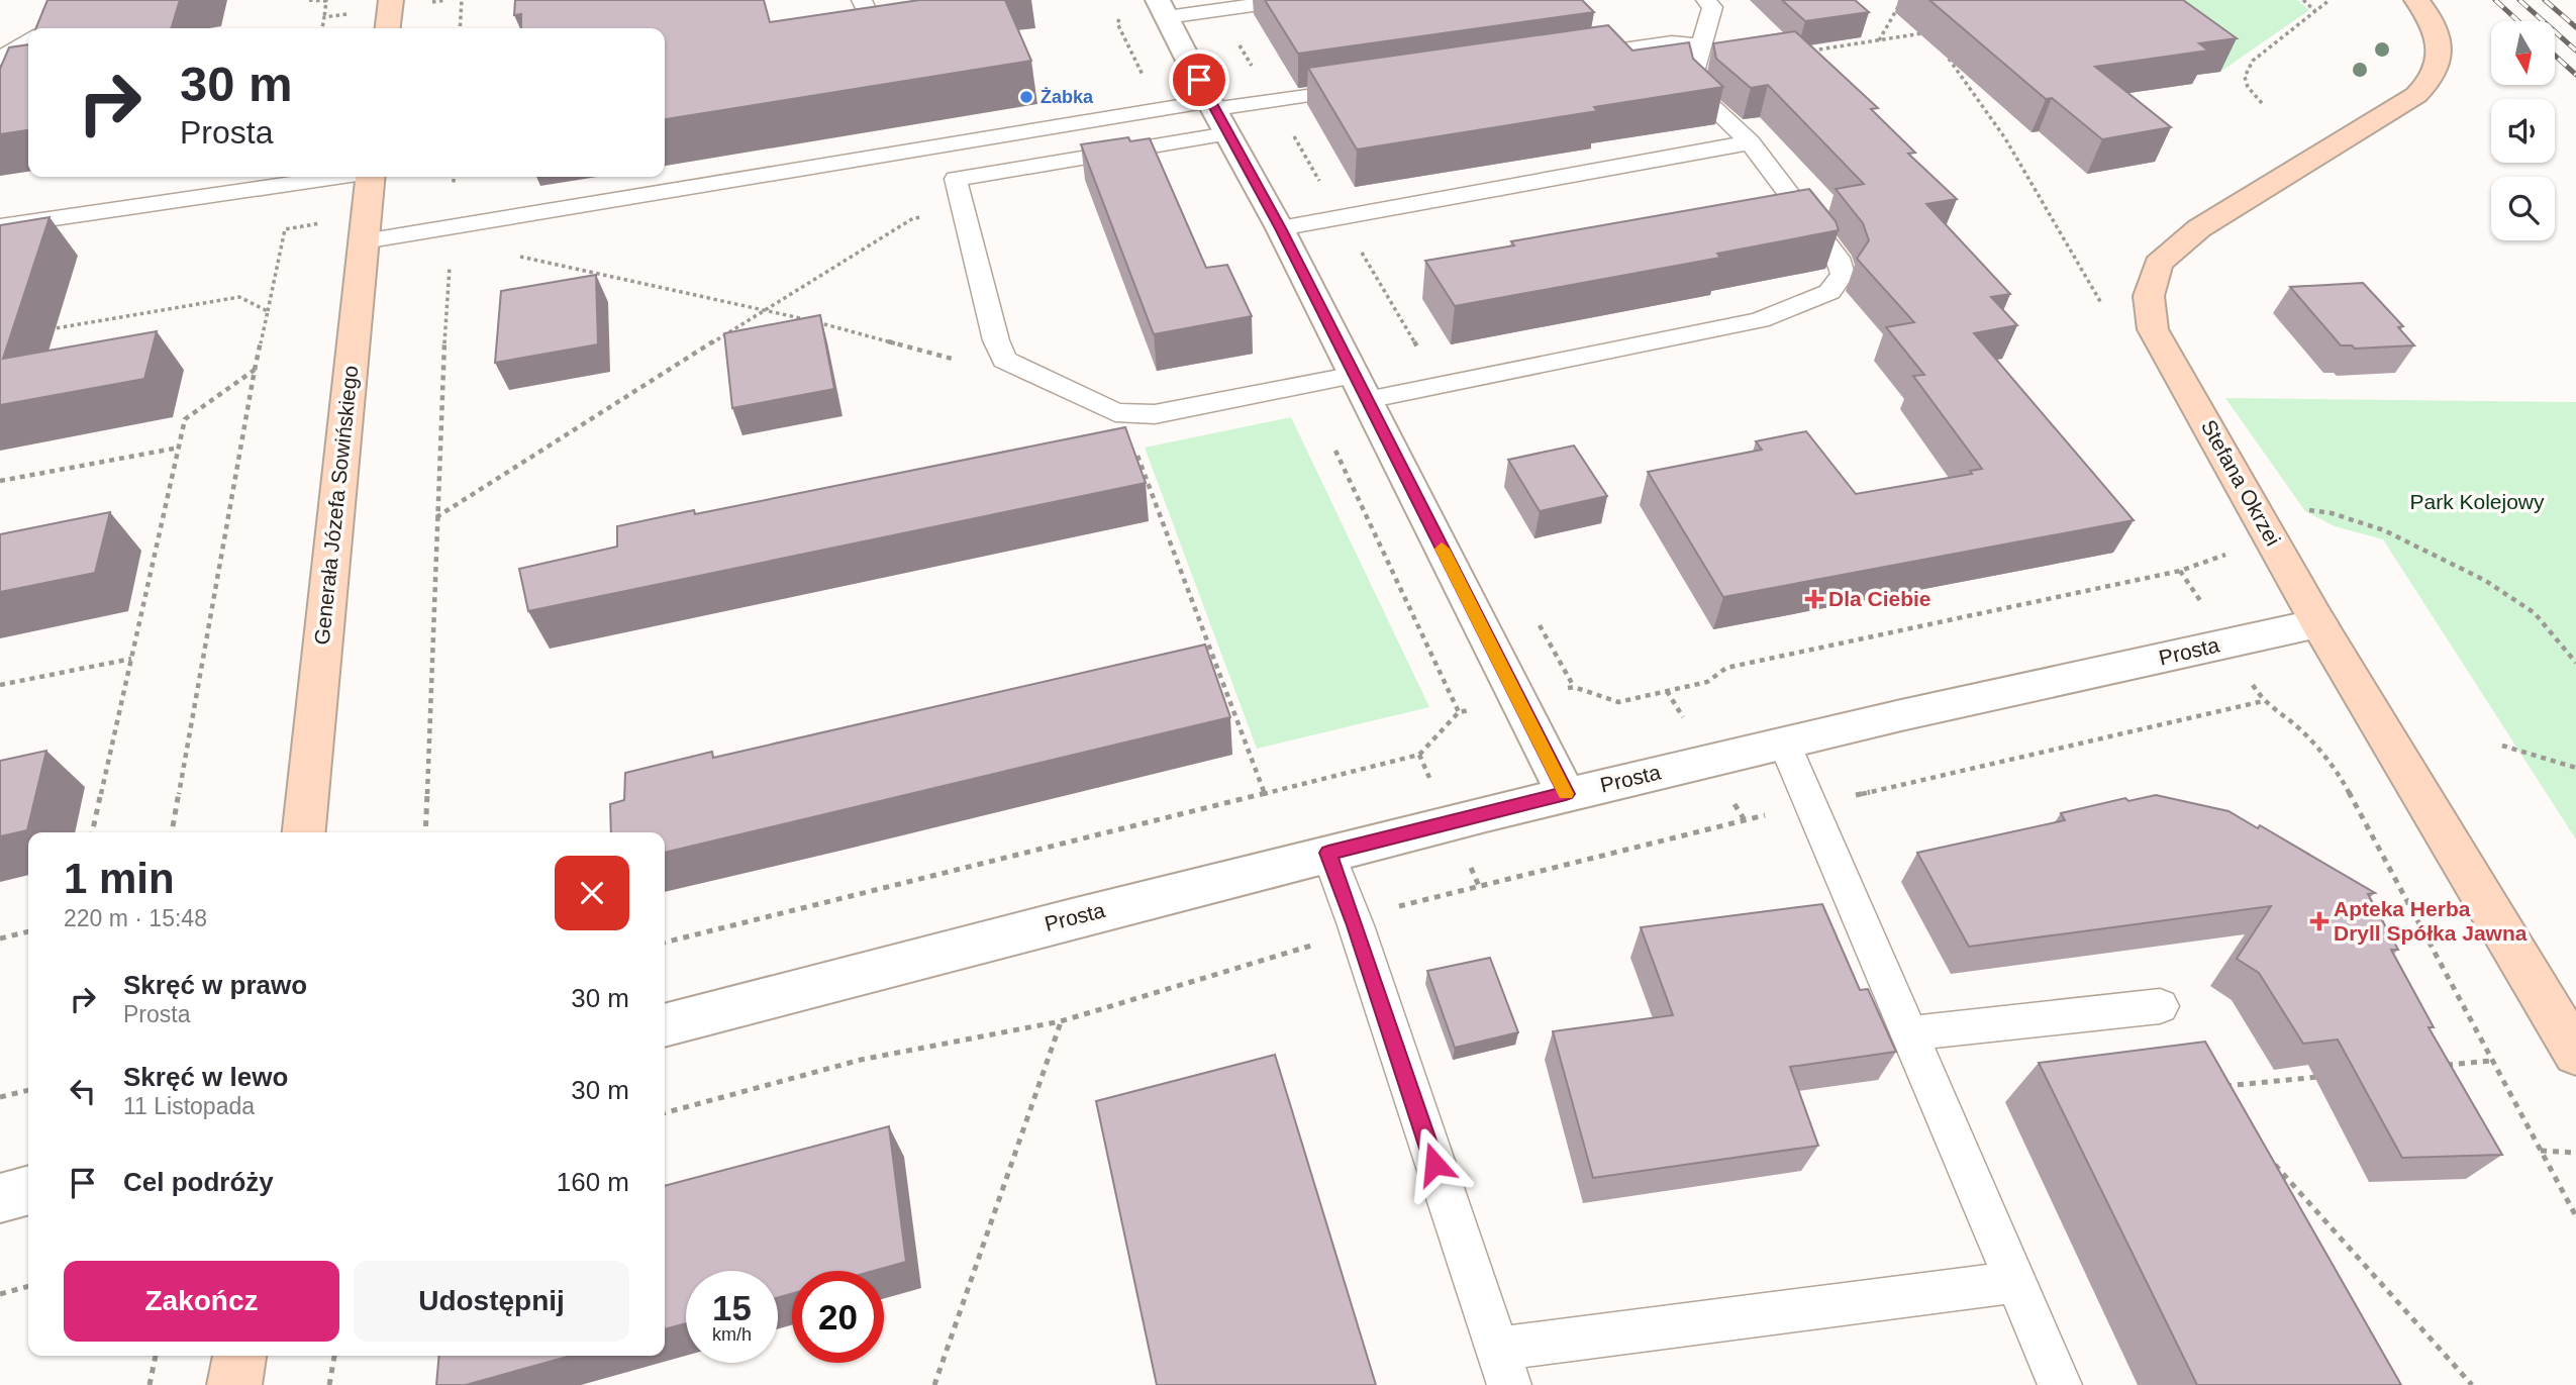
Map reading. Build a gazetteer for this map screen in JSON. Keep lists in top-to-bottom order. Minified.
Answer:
{"streets":{"street":["Stefana Okrzei","Generała Józefa Sowińskiego","Prosta"]},"crossings":[["Stefana Okrzei","Prosta"]],"parks":["Park Kolejowy"],"places":{"other":["Żabka"],"health":["Dla Ciebie","Apteka Herba Dryll Spółka Jawna"]},"north":"bottom","page":{"turn":["30 m","Prosta"],"heading":["1 min","220 m · 15:48"],"list":[{"name":"Skręć w prawo","note":"Prosta","value":"30 m"},{"name":"Skręć w lewo","note":"11 Listopada","value":"30 m"},{"name":"Cel podróży","value":"160 m"}],"buttons":["Zakończ","Udostępnij"],"speed":"15 km/h","limit":"20"}}
